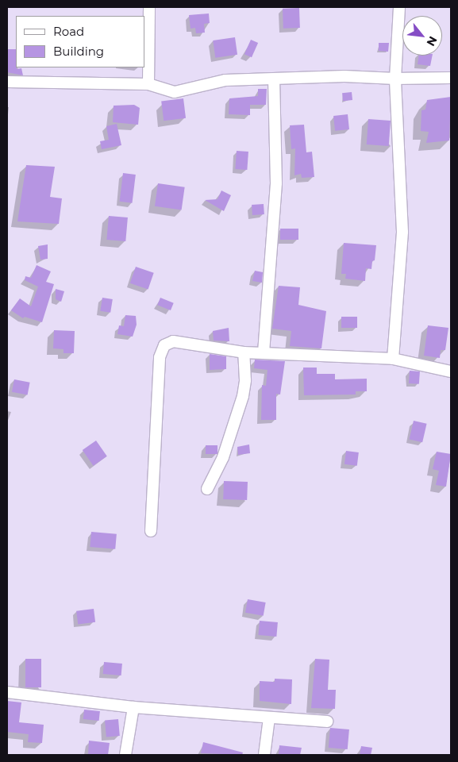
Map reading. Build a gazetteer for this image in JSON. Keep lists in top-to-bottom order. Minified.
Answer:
{"legend":["Road","Building"],"north":"bottom right"}
